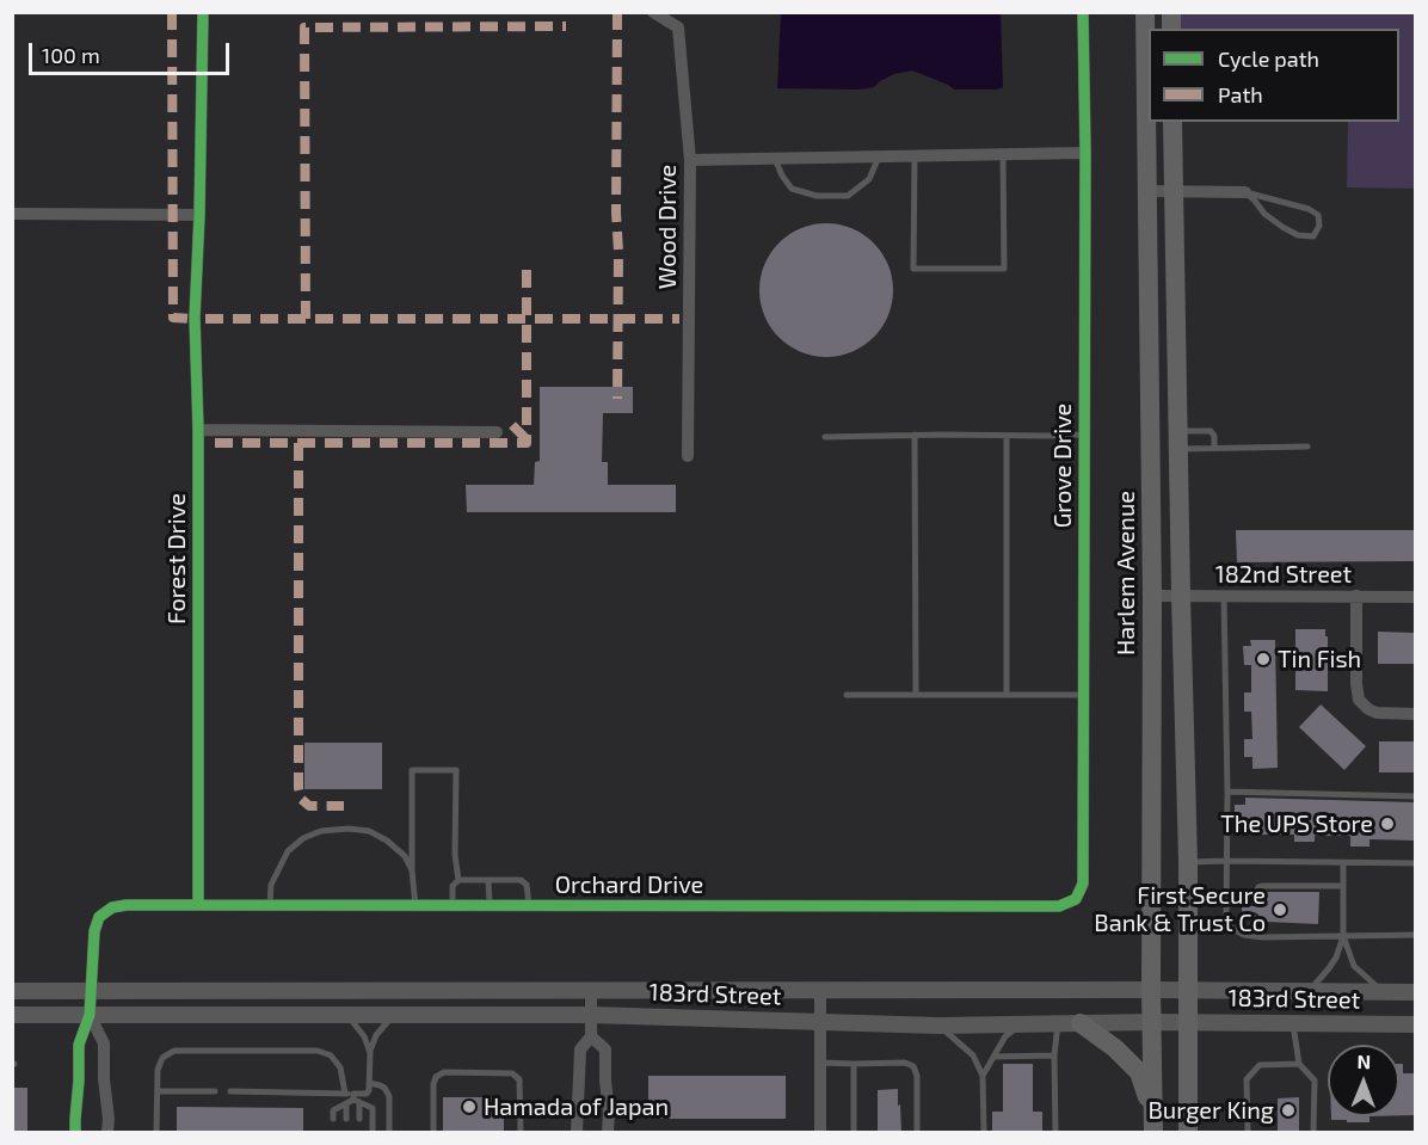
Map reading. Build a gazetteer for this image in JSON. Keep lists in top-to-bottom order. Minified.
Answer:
{"streets":{"main road":["Harlem Avenue"],"street":["Wood Drive","Grove Drive","Forest Drive","182nd Street","Orchard Drive","183rd Street"]},"crossings":[["Grove Drive","Orchard Drive"],["Forest Drive","Orchard Drive"],["Harlem Avenue","182nd Street"],["Harlem Avenue","183rd Street"]],"places":["Tin Fish","The UPS Store","First Secure Bank & Trust Co","Hamada of Japan","Burger King"],"legend":["Cycle path","Path"],"scale_bar":"100 m","north":"top"}
